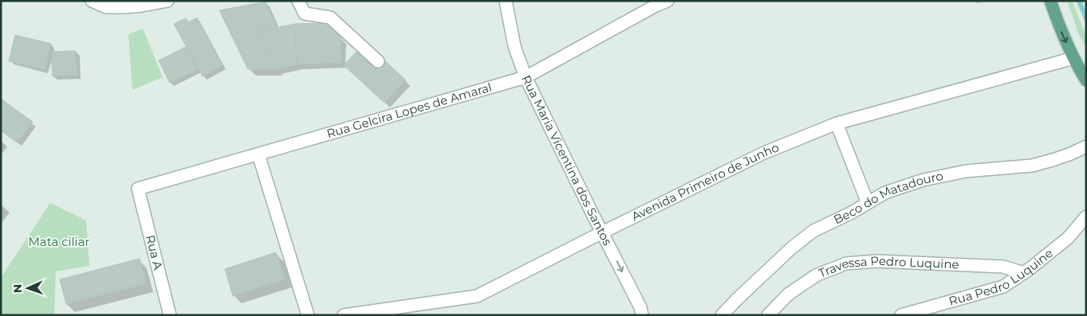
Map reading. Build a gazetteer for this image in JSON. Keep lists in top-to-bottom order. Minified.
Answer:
{"streets":{"street":["Rua Gelcira Lopes de Amaral","Rua Maria Vicentina dos Santos","Avenida Primeiro de Junho","Beco do Matadouro","Rua A","Travessa Pedro Luquine","Rua Pedro Luquine"]},"crossings":[["Rua Gelcira Lopes de Amaral","Rua Maria Vicentina dos Santos"],["Rua Gelcira Lopes de Amaral","Rua A"],["Rua Maria Vicentina dos Santos","Avenida Primeiro de Junho"],["Travessa Pedro Luquine","Rua Pedro Luquine"]],"parks":["Mata ciliar"],"north":"left"}
